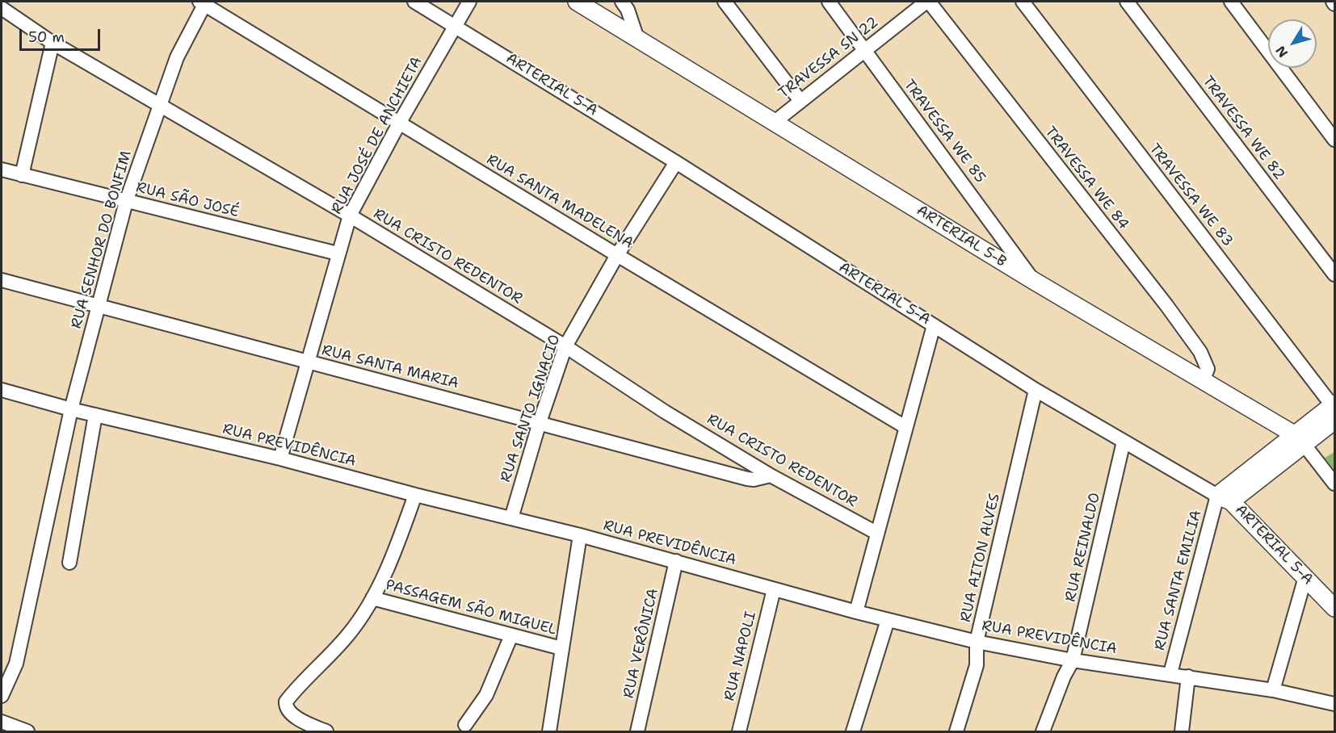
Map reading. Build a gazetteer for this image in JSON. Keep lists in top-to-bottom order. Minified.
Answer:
{"streets":{"main road":["ARTERIAL 5-A","ARTERIAL 5-B"],"street":["TRAVESSA SN 22","TRAVESSA WE 82","TRAVESSA WE 85","RUA JOSÉ DE ANCHIETA","TRAVESSA WE 84","TRAVESSA WE 83","RUA SÃO JOSÉ","RUA SANTA MADELENA","RUA SENHOR DO BONFIM","RUA CRISTO REDENTOR","RUA SANTA MARIA","RUA SANTO IGNACIO","RUA PREVIDÊNCIA","RUA REINALDO","RUA AITON ALVES","RUA SANTA EMILIA","PASSAGEM SÃO MIGUEL","RUA VERÔNICA","RUA NAPOLI"]},"crossings":[["TRAVESSA SN 22","TRAVESSA WE 85"],["TRAVESSA SN 22","TRAVESSA WE 84"],["TRAVESSA SN 22","ARTERIAL 5-B"],["ARTERIAL 5-A","RUA JOSÉ DE ANCHIETA"],["ARTERIAL 5-A","RUA SANTO IGNACIO"],["ARTERIAL 5-A","RUA REINALDO"],["ARTERIAL 5-A","RUA AITON ALVES"],["ARTERIAL 5-A","RUA SANTA EMILIA"],["TRAVESSA WE 85","ARTERIAL 5-B"],["RUA JOSÉ DE ANCHIETA","RUA SÃO JOSÉ"],["RUA JOSÉ DE ANCHIETA","RUA SANTA MADELENA"],["RUA JOSÉ DE ANCHIETA","RUA CRISTO REDENTOR"],["RUA JOSÉ DE ANCHIETA","RUA SANTA MARIA"],["RUA JOSÉ DE ANCHIETA","RUA PREVIDÊNCIA"],["TRAVESSA WE 84","ARTERIAL 5-B"],["RUA SÃO JOSÉ","RUA SENHOR DO BONFIM"],["RUA SANTA MADELENA","RUA SENHOR DO BONFIM"],["RUA SANTA MADELENA","RUA SANTO IGNACIO"],["RUA SENHOR DO BONFIM","RUA CRISTO REDENTOR"],["RUA SENHOR DO BONFIM","RUA SANTA MARIA"],["RUA SENHOR DO BONFIM","RUA PREVIDÊNCIA"],["RUA CRISTO REDENTOR","RUA SANTA MARIA"],["RUA CRISTO REDENTOR","RUA SANTO IGNACIO"],["RUA SANTA MARIA","RUA SANTO IGNACIO"],["RUA SANTO IGNACIO","RUA PREVIDÊNCIA"],["RUA PREVIDÊNCIA","RUA REINALDO"],["RUA PREVIDÊNCIA","RUA AITON ALVES"],["RUA PREVIDÊNCIA","RUA SANTA EMILIA"],["RUA PREVIDÊNCIA","RUA VERÔNICA"],["RUA PREVIDÊNCIA","RUA NAPOLI"]],"scale_bar":"50 m","north":"bottom left"}
